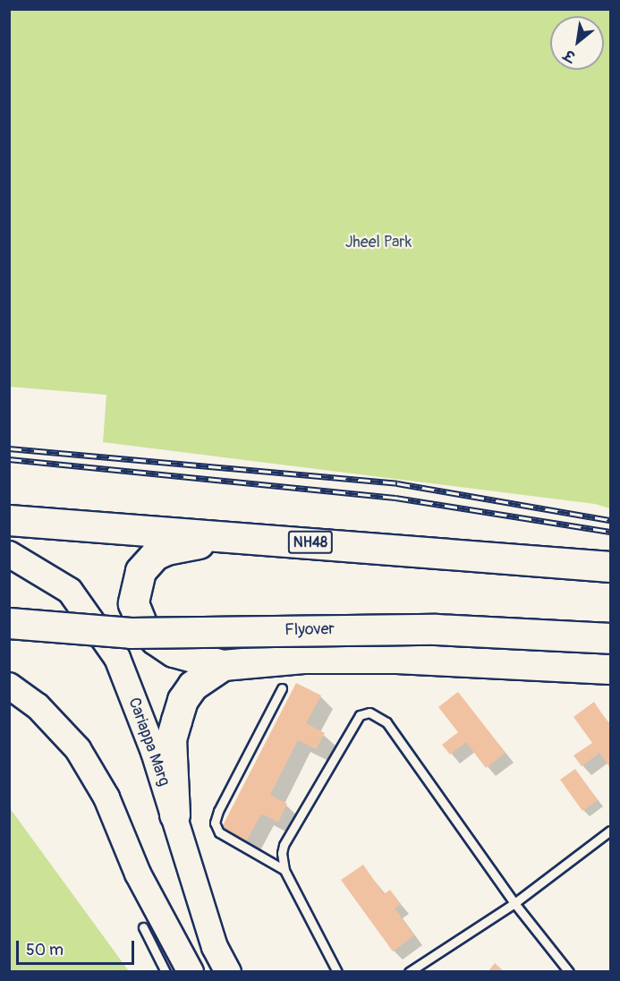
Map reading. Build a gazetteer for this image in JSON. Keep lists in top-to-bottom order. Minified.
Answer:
{"streets":{"highway":["NH48","Flyover"],"main road":["Cariappa Marg"]},"parks":["Jheel Park"],"scale_bar":"50 m","north":"bottom left"}
